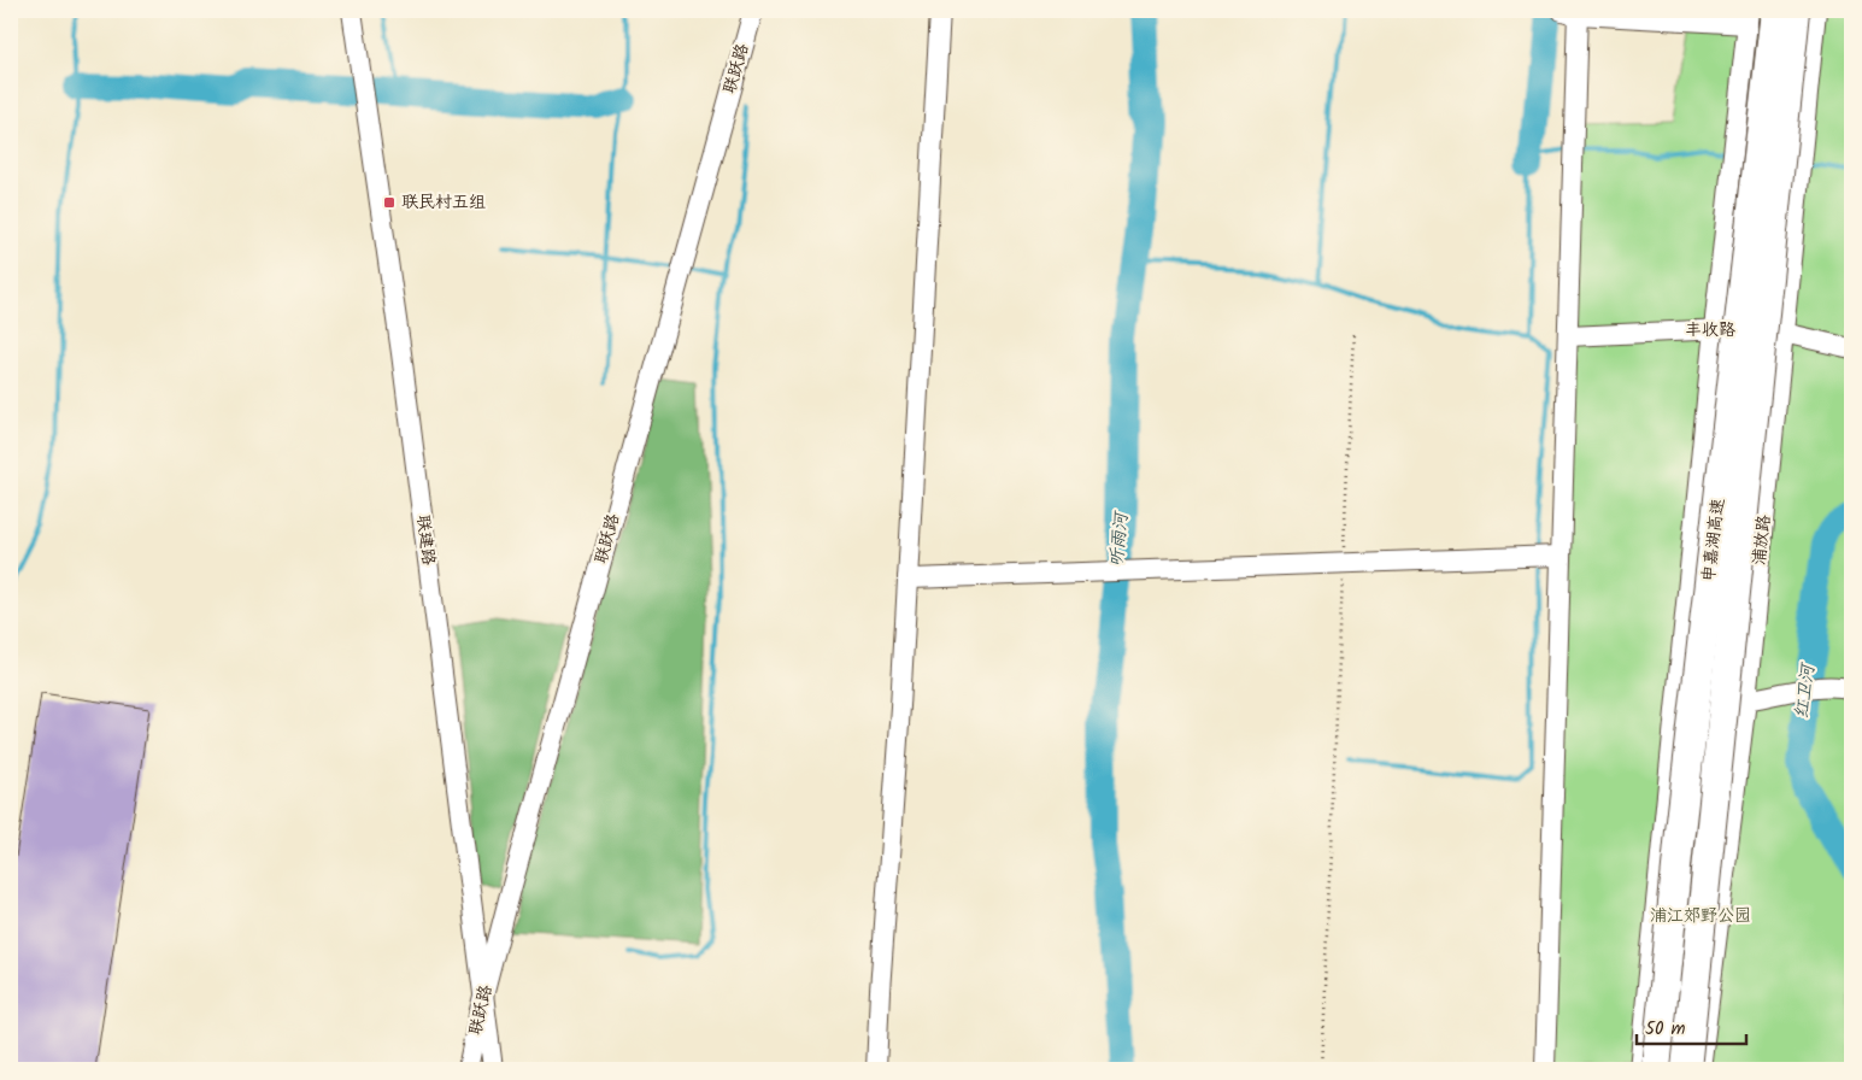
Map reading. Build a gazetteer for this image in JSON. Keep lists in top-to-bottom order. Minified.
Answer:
{"streets":{"highway":["申嘉湖高速"],"street":["联跃路","丰收路","联建路","浦放路"]},"crossings":[["联跃路","联建路"],["丰收路","浦放路"]],"water":["听雨河","红卫河"],"parks":["浦江郊野公园"],"places":{"transit":["联民村五组"]},"scale_bar":"50 m"}
